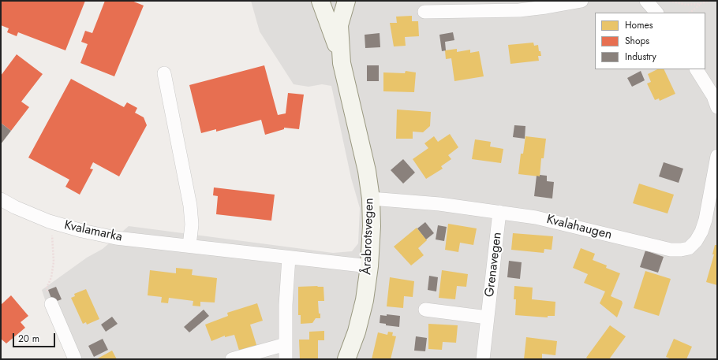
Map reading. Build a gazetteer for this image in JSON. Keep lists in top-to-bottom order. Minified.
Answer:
{"streets":{"main road":["Årabrotsvegen"],"street":["Kvalahaugen","Kvalamarka","Grenavegen"]},"crossings":[["Kvalahaugen","Årabrotsvegen"],["Kvalahaugen","Grenavegen"],["Kvalamarka","Årabrotsvegen"]],"legend":["Homes","Shops","Industry"],"scale_bar":"20 m"}
